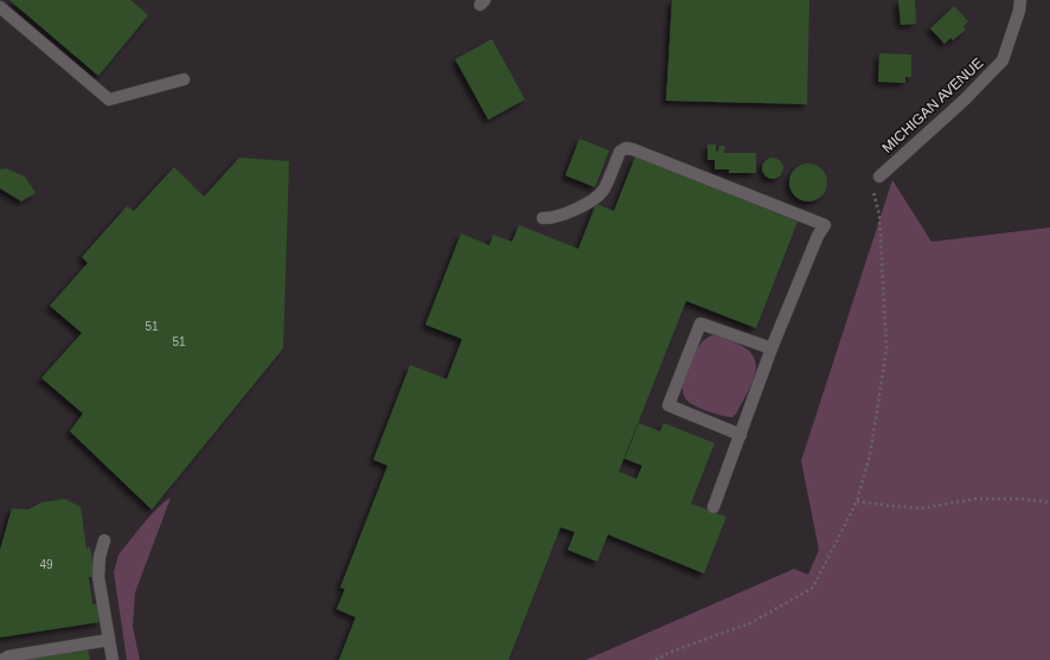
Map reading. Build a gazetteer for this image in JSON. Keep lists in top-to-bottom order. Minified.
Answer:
{"streets":{"street":["MICHIGAN AVENUE"]},"house_numbers":["51","51","49"]}
